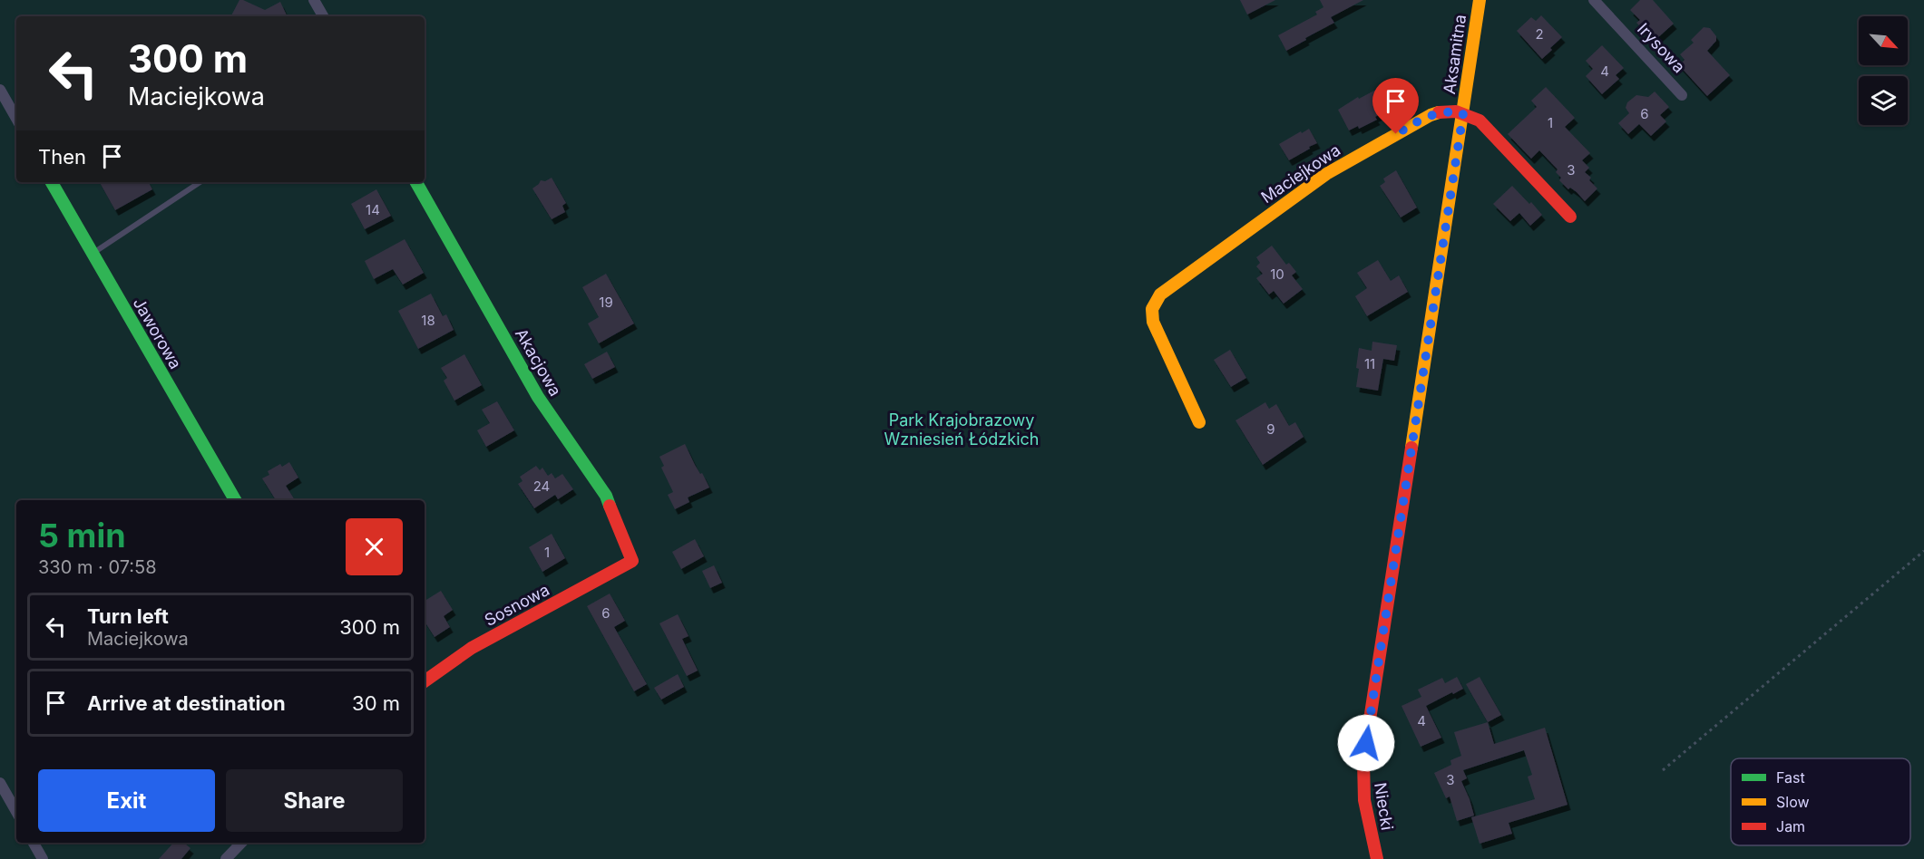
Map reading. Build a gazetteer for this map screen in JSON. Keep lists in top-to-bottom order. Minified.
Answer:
{"streets":{"street":["Irysowa","Aksamitna","Maciejkowa","Jaworowa","Akacjowa","Sosnowa","Niecki"]},"crossings":[["Aksamitna","Maciejkowa"],["Aksamitna","Niecki"],["Maciejkowa","Niecki"],["Akacjowa","Sosnowa"]],"parks":["Park Krajobrazowy Wzniesień Łódzkich"],"house_numbers":["2","4","6","1","3","14","10","19","18","11","9","24","1","6","4","3"],"legend":["Fast","Slow","Jam"],"north":"bottom right","page":{"turn":["300 m","Maciejkowa"],"then":"Then","heading":["5 min","330 m · 07:58"],"list":[{"name":"Turn left","note":"Maciejkowa","value":"300 m"},{"name":"Arrive at destination","value":"30 m"}],"buttons":["Exit","Share"]}}
